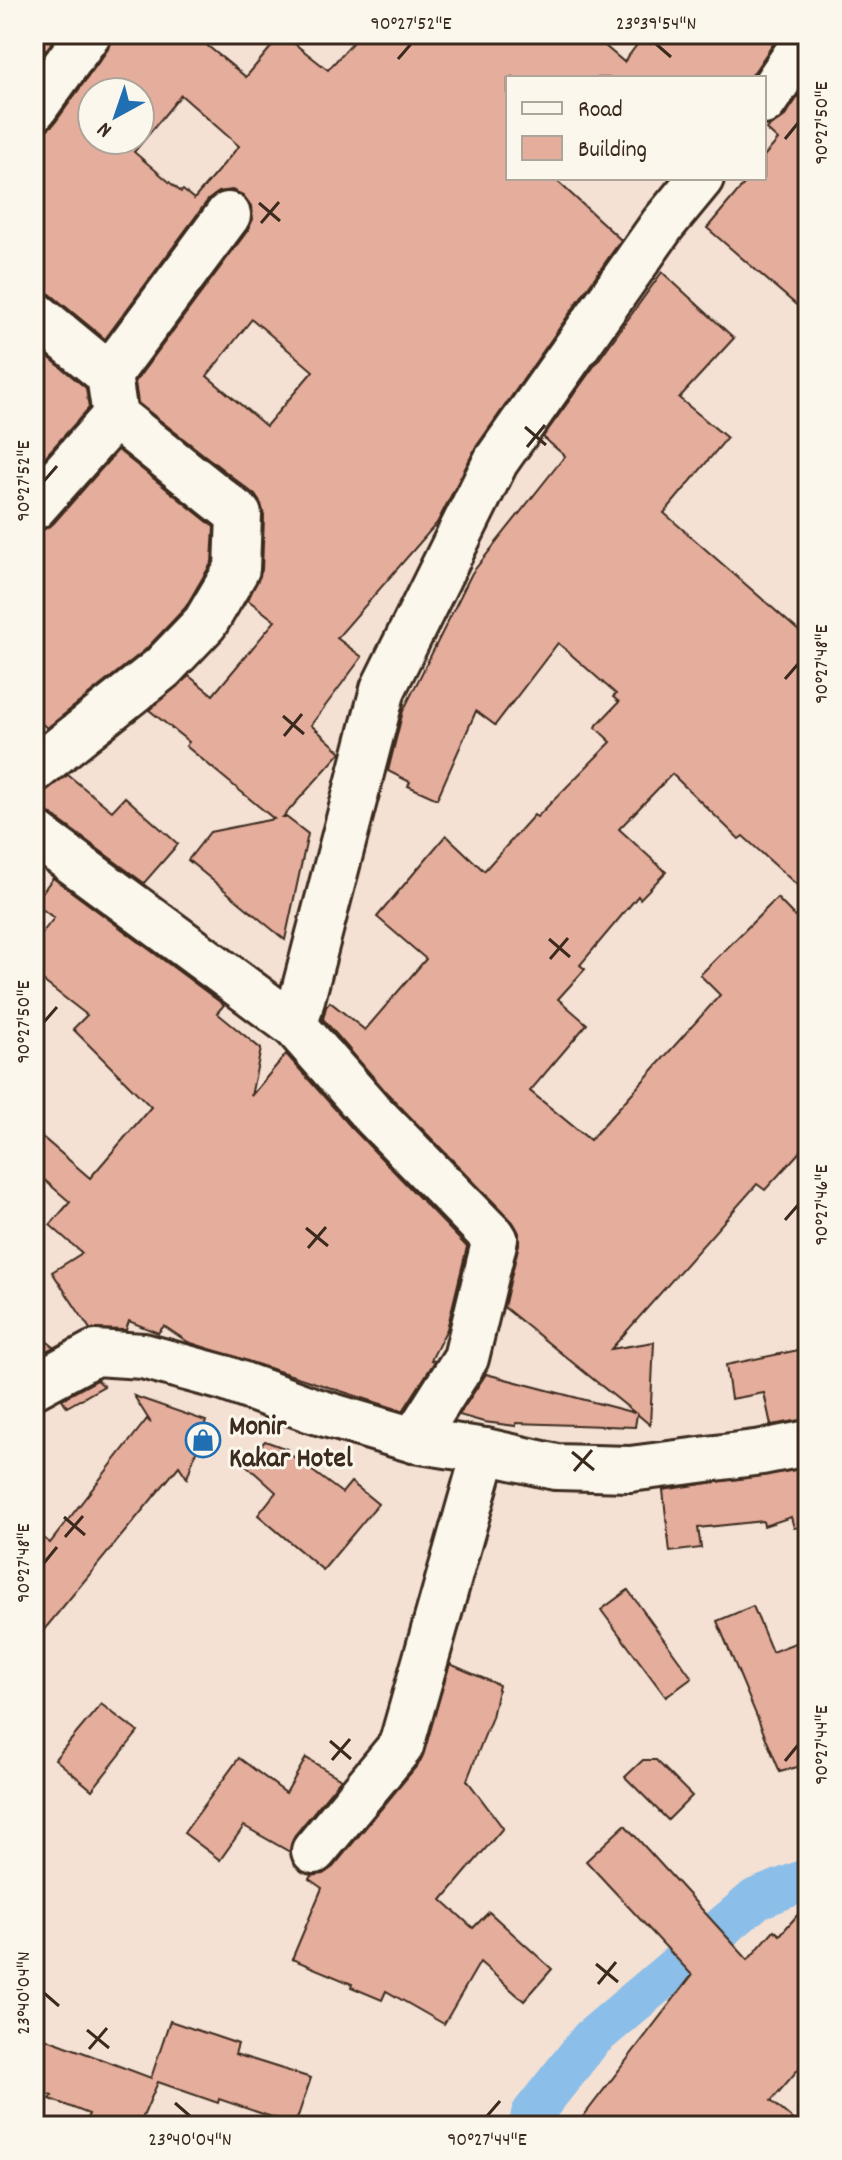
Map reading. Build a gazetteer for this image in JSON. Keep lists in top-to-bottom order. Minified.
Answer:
{"places":{"shop":["Monir Kakar Hotel"]},"legend":["Road","Building"],"north":"bottom left","coordinates":["90°27'52\"E","23°39'54\"N","90°27'50\"E","90°27'48\"E","90°27'46\"E","90°27'44\"E","23°40'04\"N"]}
